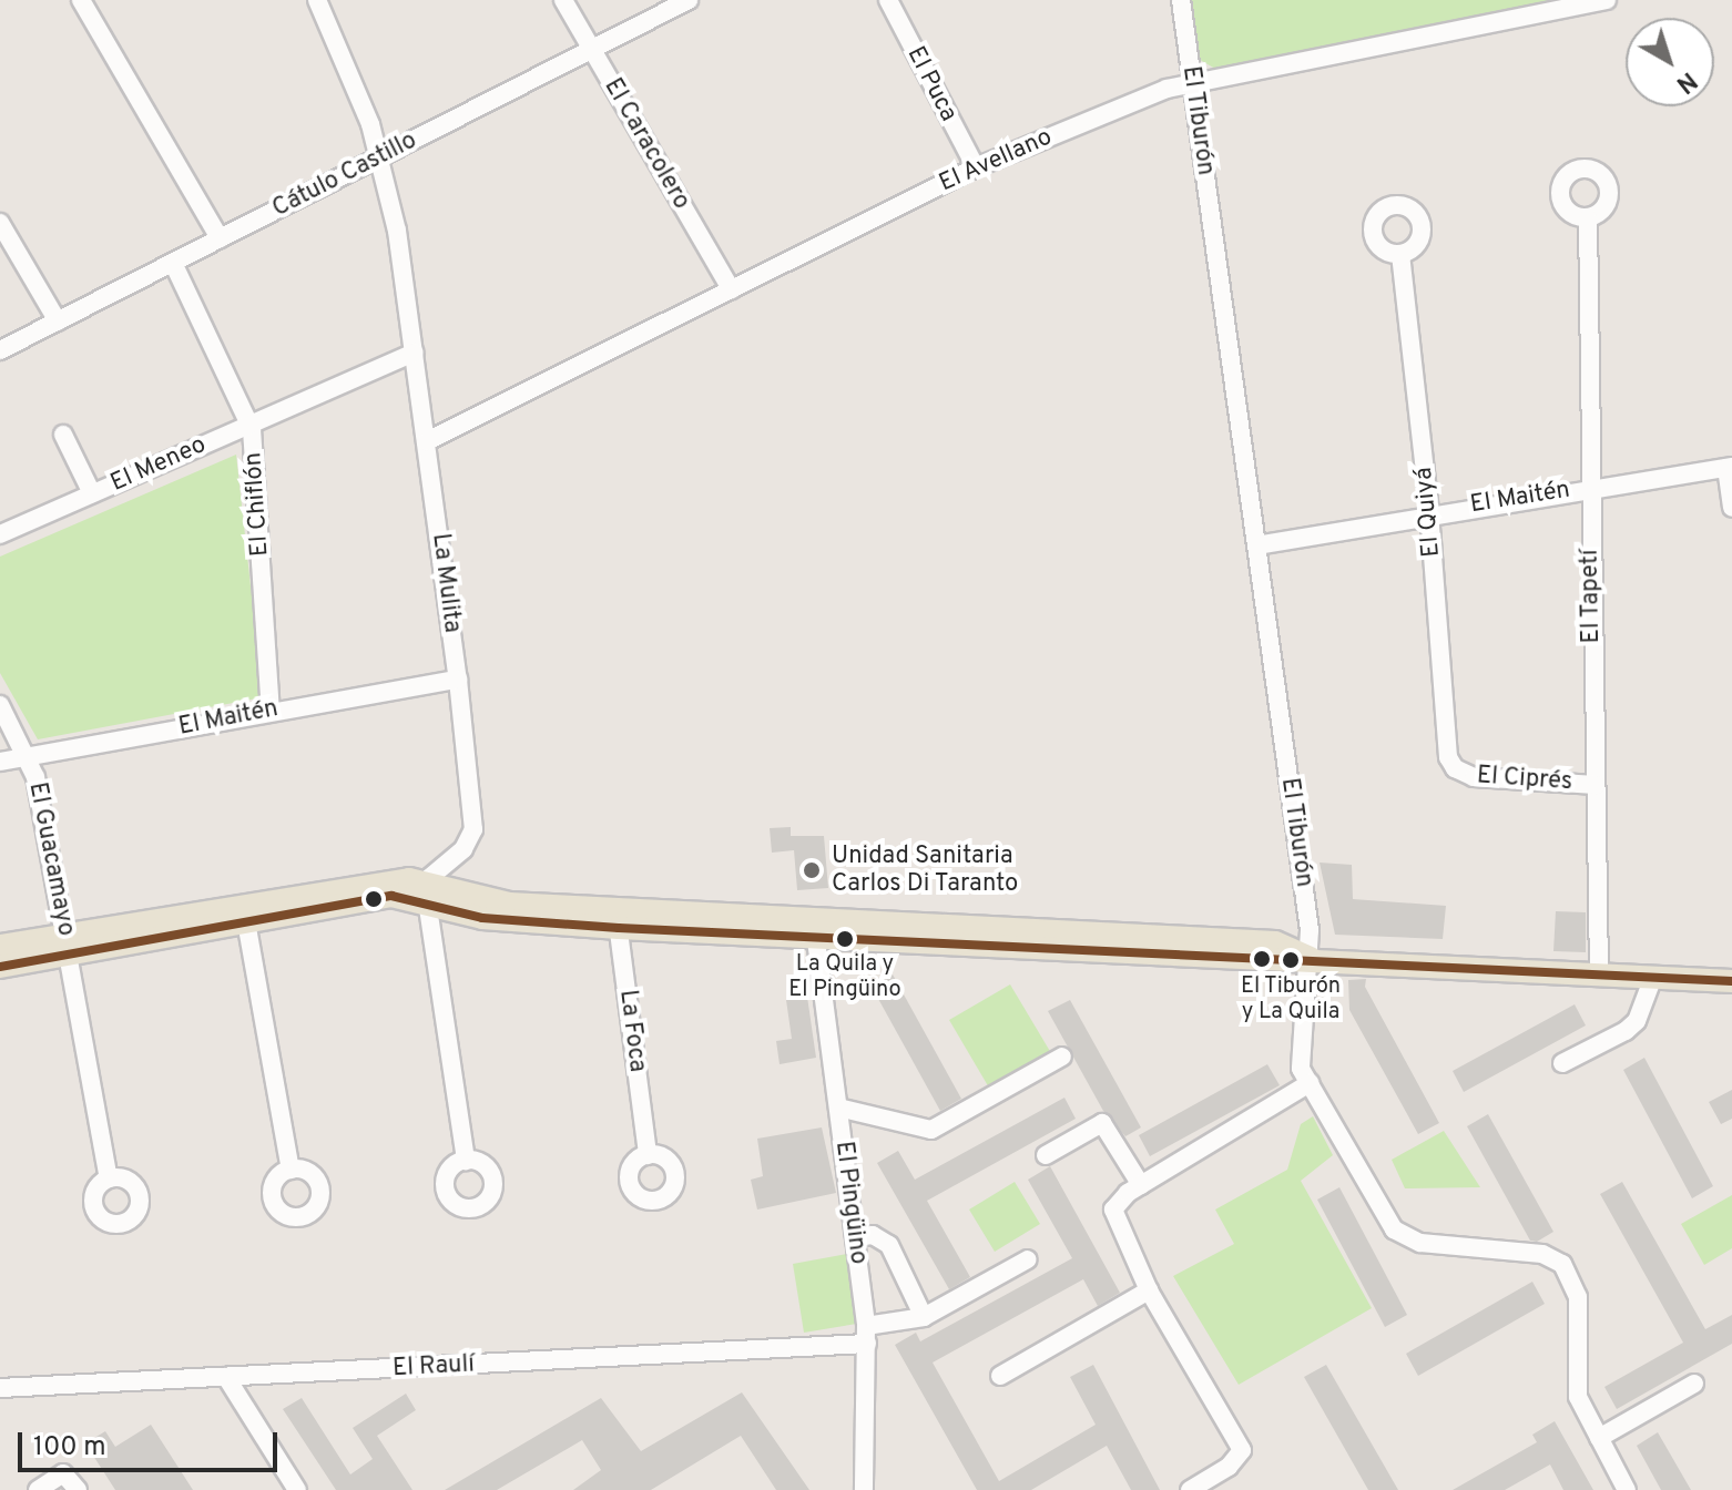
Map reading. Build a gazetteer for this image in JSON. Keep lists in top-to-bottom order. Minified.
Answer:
{"streets":{"main road":["El Pingüino"],"street":["El Puca","El Tiburón","El Caracolero","El Avellano","Cátulo Castillo","El Meneo","El Maitén","El Chiflón","El Quiyá","La Mulita","El Tapetí","El Ciprés","El Guacamayo","La Foca","El Raulí"]},"crossings":[["El Puca","El Avellano"],["El Tiburón","El Avellano"],["El Tiburón","El Maitén"],["El Caracolero","El Avellano"],["El Caracolero","Cátulo Castillo"],["El Avellano","La Mulita"],["Cátulo Castillo","El Chiflón"],["Cátulo Castillo","La Mulita"],["El Meneo","El Chiflón"],["El Meneo","La Mulita"],["El Maitén","El Chiflón"],["El Maitén","El Quiyá"],["El Maitén","La Mulita"],["El Maitén","El Tapetí"],["El Maitén","El Guacamayo"],["El Quiyá","El Ciprés"],["El Tapetí","El Ciprés"],["El Pingüino","El Raulí"]],"places":["Unidad Sanitaria Carlos Di Taranto","La Quila y El Pingüino","El Tiburón y La Quila"],"scale_bar":"100 m","north":"bottom right"}
